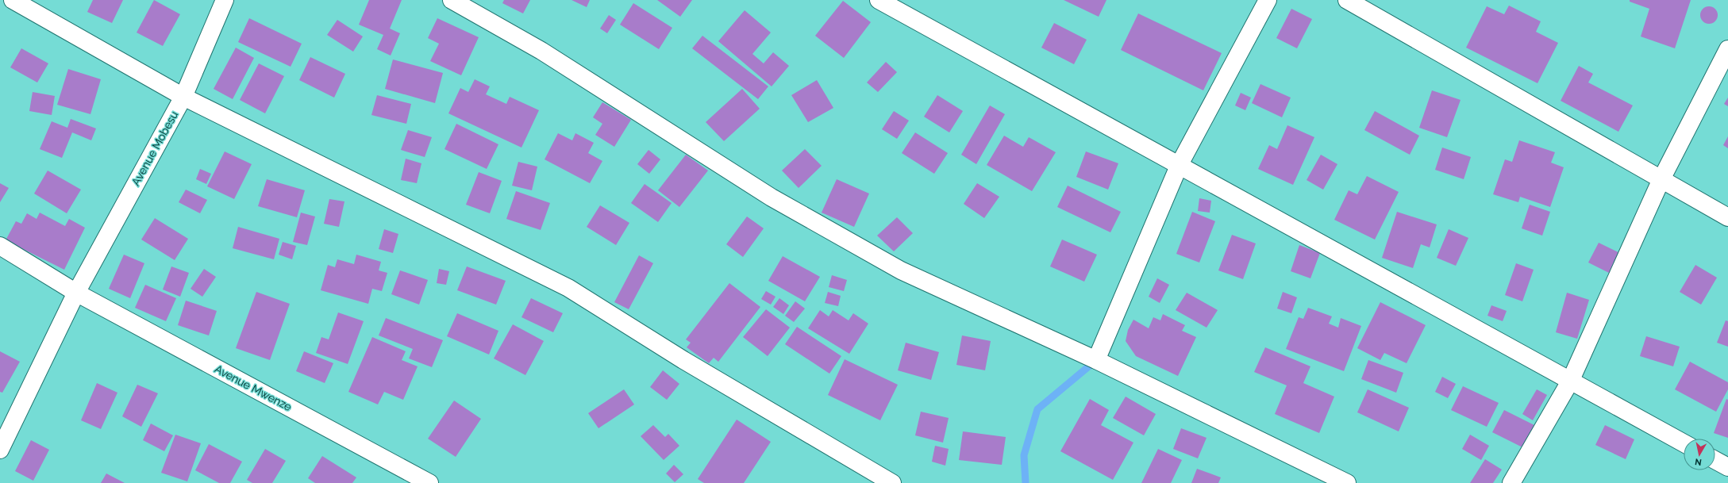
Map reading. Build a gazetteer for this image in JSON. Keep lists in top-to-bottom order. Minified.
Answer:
{"streets":{"street":["Avenue Mobesu","Avenue Mwenze"]},"crossings":[["Avenue Mobesu","Avenue Mwenze"]],"north":"bottom"}
